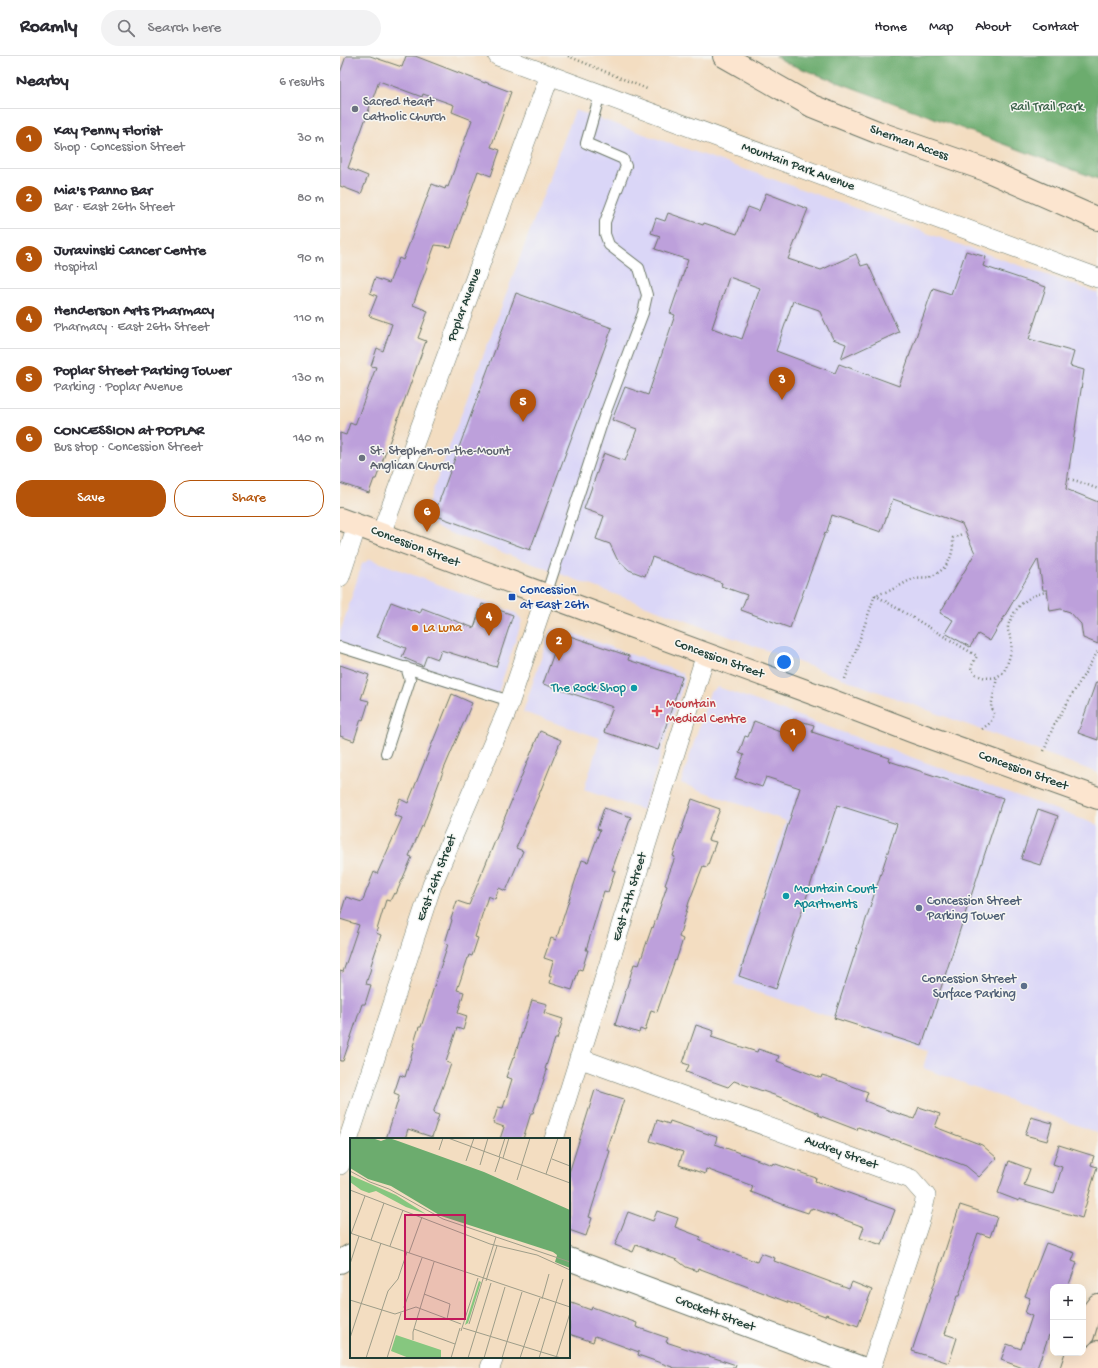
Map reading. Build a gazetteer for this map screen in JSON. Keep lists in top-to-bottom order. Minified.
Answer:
{"streets":{"main road":["Sherman Access","Concession Street"],"street":["Mountain Park Avenue","Poplar Avenue","East 26th Street","East 27th Street","Audrey Street","Crockett Street"]},"crossings":[["Mountain Park Avenue","Poplar Avenue"],["Poplar Avenue","Concession Street"],["Concession Street","East 26th Street"],["Concession Street","East 27th Street"],["East 27th Street","Audrey Street"]],"parks":["Rail Trail Park"],"places":{"other":["Sacred Heart Catholic Church","St. Stephen-on-the-Mount Anglican Church","La Luna","The Rock Shop","Mountain Court Apartments","Concession Street Parking Tower","Concession Street Surface Parking"],"transit":["Concession at East 26th"],"health":["Mountain Medical Centre"]},"page":{"header":"Roamly","search":"Search here","nav":["Home","Map","About","Contact"],"heading":["Nearby","6 results"],"list":[{"mark":"1","name":"Kay Penny Florist","note":"Shop · Concession Street","value":"30 m"},{"mark":"2","name":"Mia's Panno Bar","note":"Bar · East 26th Street","value":"80 m"},{"mark":"3","name":"Juravinski Cancer Centre","note":"Hospital","value":"90 m"},{"mark":"4","name":"Henderson Arts Pharmacy","note":"Pharmacy · East 26th Street","value":"110 m"},{"mark":"5","name":"Poplar Street Parking Tower","note":"Parking · Poplar Avenue","value":"130 m"},{"mark":"6","name":"CONCESSION at POPLAR","note":"Bus stop · Concession Street","value":"140 m"}],"pins":["3","5","6","4","2","1"],"buttons":["Save","Share"],"map_buttons":["+","−"]}}
